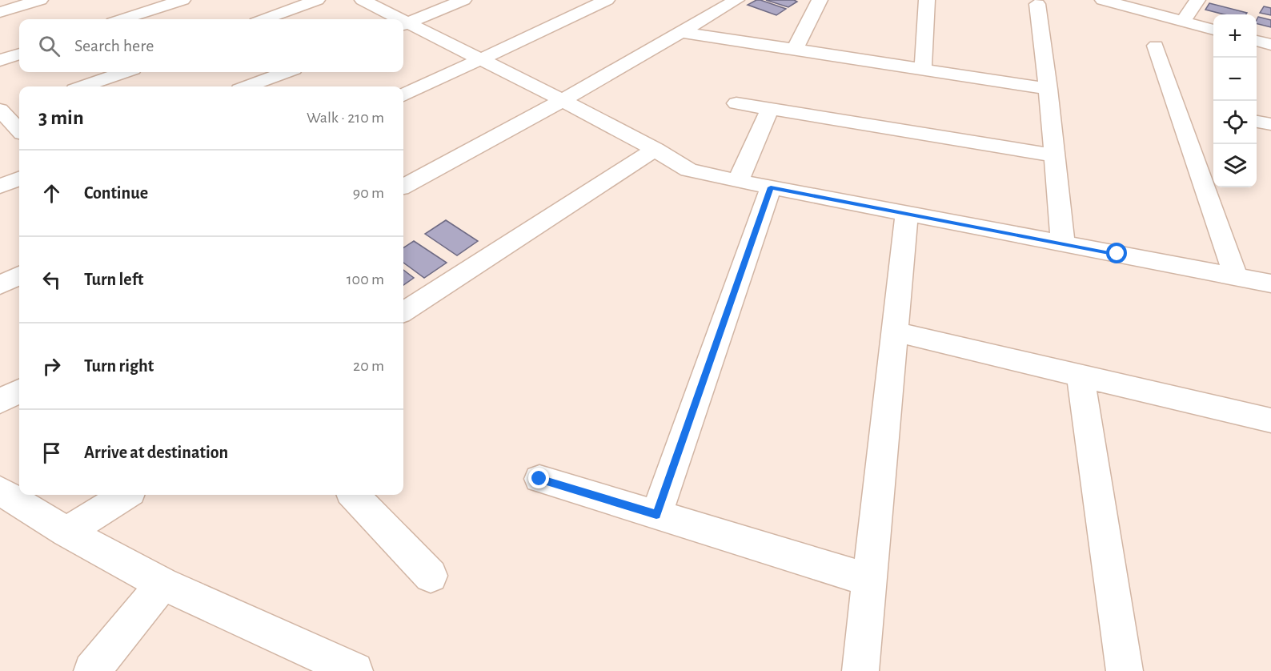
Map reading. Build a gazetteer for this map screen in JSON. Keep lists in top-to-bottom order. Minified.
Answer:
{"page":{"map_buttons":["+","−"],"search":"Search here","heading":["3 min","Walk · 210 m"],"list":[["Continue","90 m"],["Turn left","100 m"],["Turn right","20 m"],"Arrive at destination"]}}
